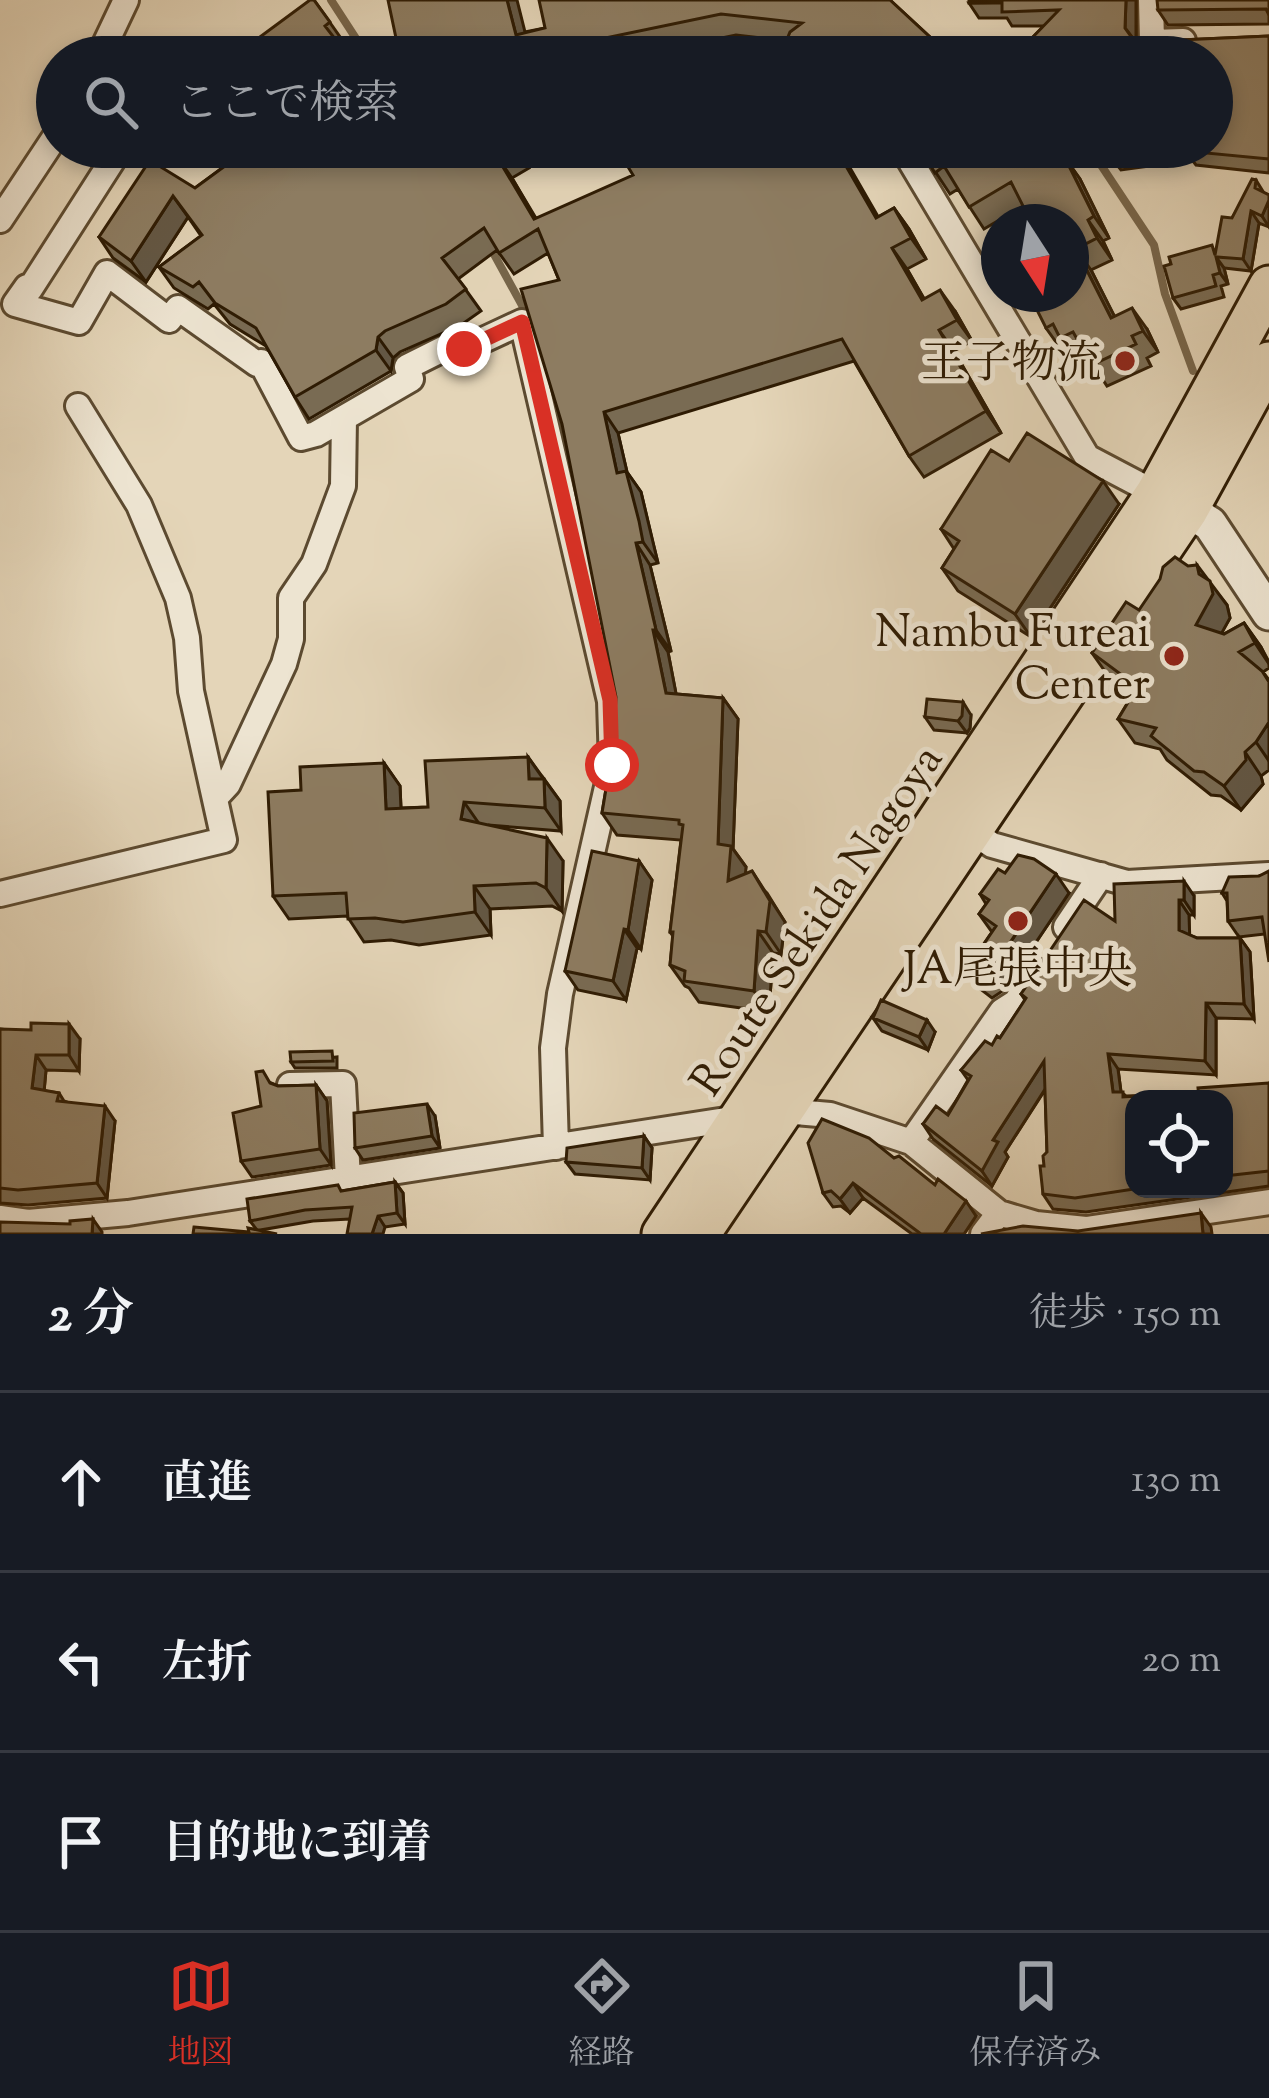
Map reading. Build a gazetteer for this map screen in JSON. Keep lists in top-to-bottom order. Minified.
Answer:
{"streets":{"main road":["Route Sekida Nagoya"]},"places":["王子物流","Nambu Fureai Center","JA尾張中央"],"north":"bottom","page":{"search":"ここで検索","heading":["2 分","徒歩 · 150 m"],"list":[["直進","130 m"],["左折","20 m"],"目的地に到着"],"nav":["地図","経路","保存済み"]}}
